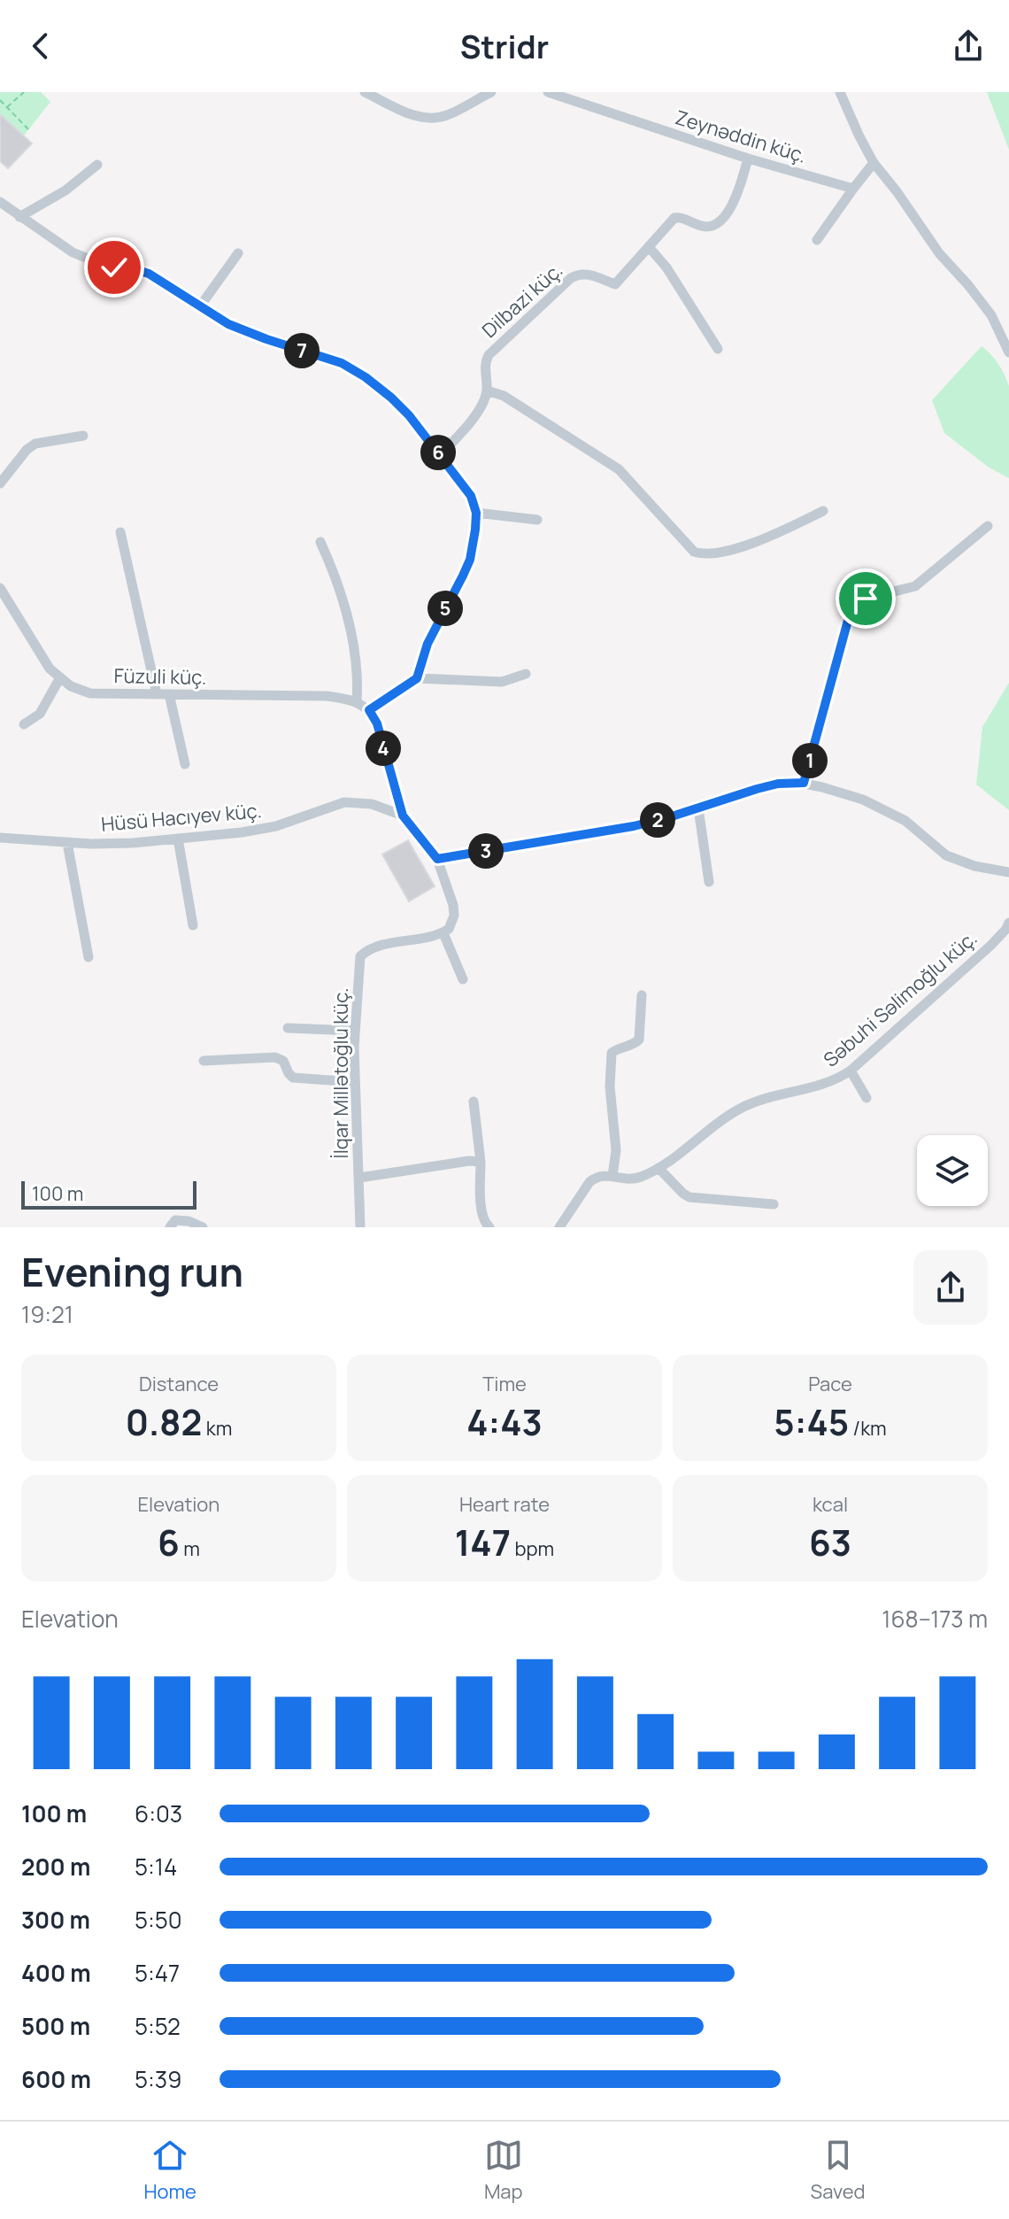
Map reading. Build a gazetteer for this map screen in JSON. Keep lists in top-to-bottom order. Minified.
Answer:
{"streets":{"street":["Zeynəddin küç.","Dilbazi küç.","Füzuli küç.","Hüsü Hacıyev küç.","Səbuhi Səlimoğlu küç.","İlqar Millətoğlu küç."]},"crossings":[["Zeynəddin küç.","Dilbazi küç."]],"scale_bar":"100 m","page":{"header":"Stridr","pins":["7","6","5","4","1","2","3"],"scale":"100 m","heading":["Evening run","19:21"],"stats":[["Distance","0.82 km"],["Time","4:43"],["Pace","5:45 /km"],["Elevation","6 m"],["Heart rate","147 bpm"],["kcal","63"]],"chart":["Elevation","168–173 m"],"list":[{"name":"100 m","note":"6:03"},{"name":"200 m","note":"5:14"},{"name":"300 m","note":"5:50"},{"name":"400 m","note":"5:47"},{"name":"500 m","note":"5:52"},{"name":"600 m","note":"5:39"}],"tabs":["Home","Map","Saved"]}}
